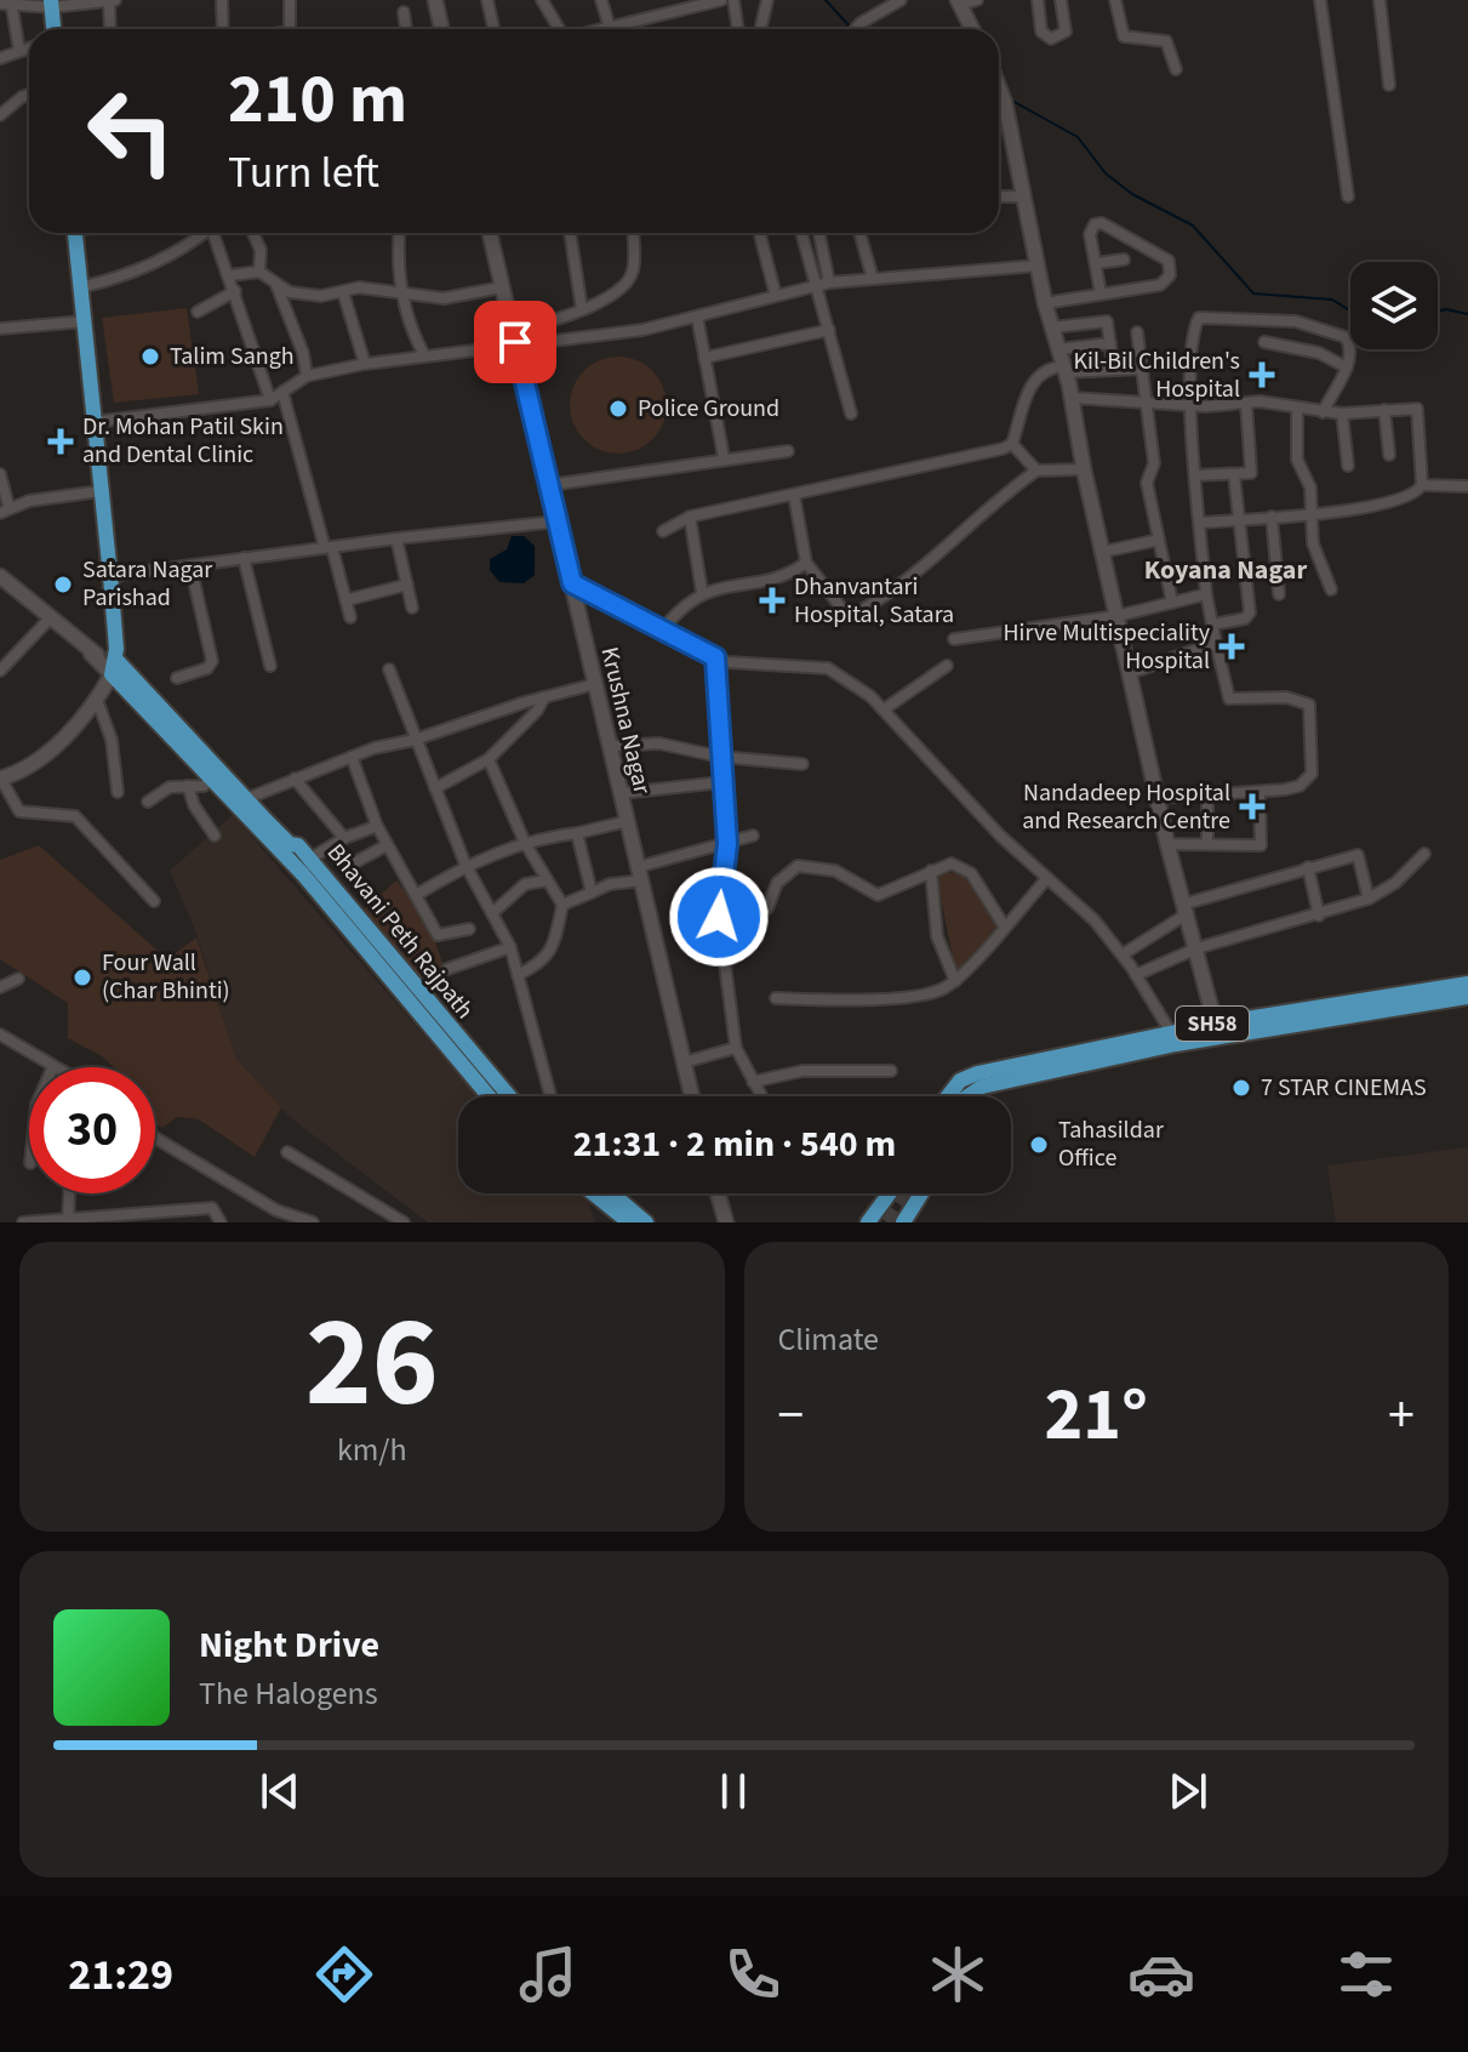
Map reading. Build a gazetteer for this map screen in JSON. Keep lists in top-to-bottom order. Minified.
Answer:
{"streets":{"main road":["Krushna Nagar","Bhavani Peth Rajpath","SH58"]},"districts":["Koyana Nagar"],"places":{"other":["Talim Sangh","Police Ground","Satara Nagar Parishad","Four Wall (Char Bhinti)","7 STAR CINEMAS","Tahasildar Office"],"health":["Kil-Bil Children's Hospital","Dr. Mohan Patil Skin and Dental Clinic","Dhanvantari Hospital, Satara","Hirve Multispeciality Hospital","Nandadeep Hospital and Research Centre"]},"page":{"turn":["210 m","Turn left"],"limit":"30","trip":"21:31 · 2 min · 540 m","tile":[["26","km/h"],"Climate"],"heat":["−","21°","+"],"song":["Night Drive","The Halogens"],"tabs":"21:29"}}
